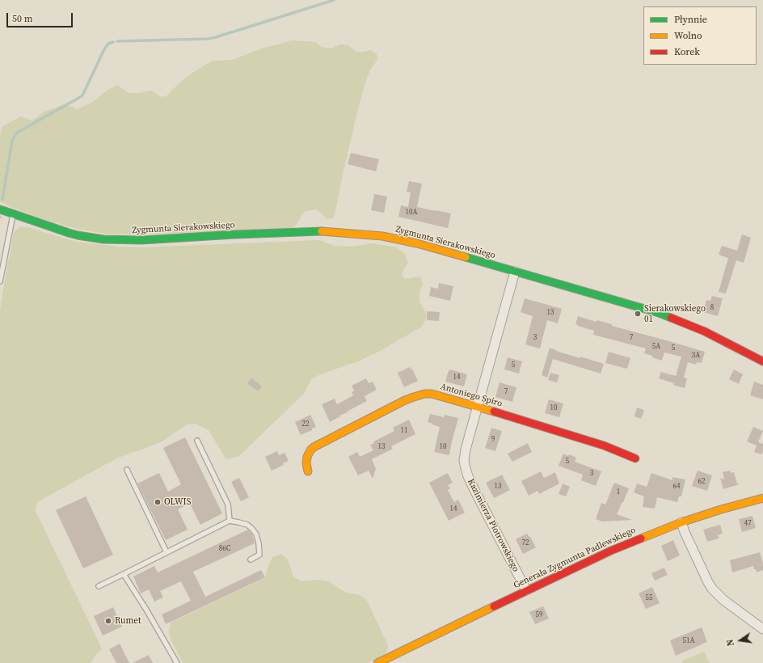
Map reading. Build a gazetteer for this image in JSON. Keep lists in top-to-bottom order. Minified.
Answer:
{"streets":{"street":["Zygmunta Sierakowskiego","Antoniego Spiro","Kazimierza Piotrowskiego","Generała Zygmunta Padlewskiego"]},"crossings":[["Zygmunta Sierakowskiego","Kazimierza Piotrowskiego"],["Antoniego Spiro","Kazimierza Piotrowskiego"],["Kazimierza Piotrowskiego","Generała Zygmunta Padlewskiego"]],"places":["Sierakowskiego 01","OLWIS","Rumet"],"house_numbers":["10A","8","13","3","7","5A","5","3A","5","14","7","10","22","11","9","13","10","5","3","62","13","64","1","14","47","72","86C","55","59","51A"],"legend":["Płynnie","Wolno","Korek"],"scale_bar":"50 m","north":"left"}
